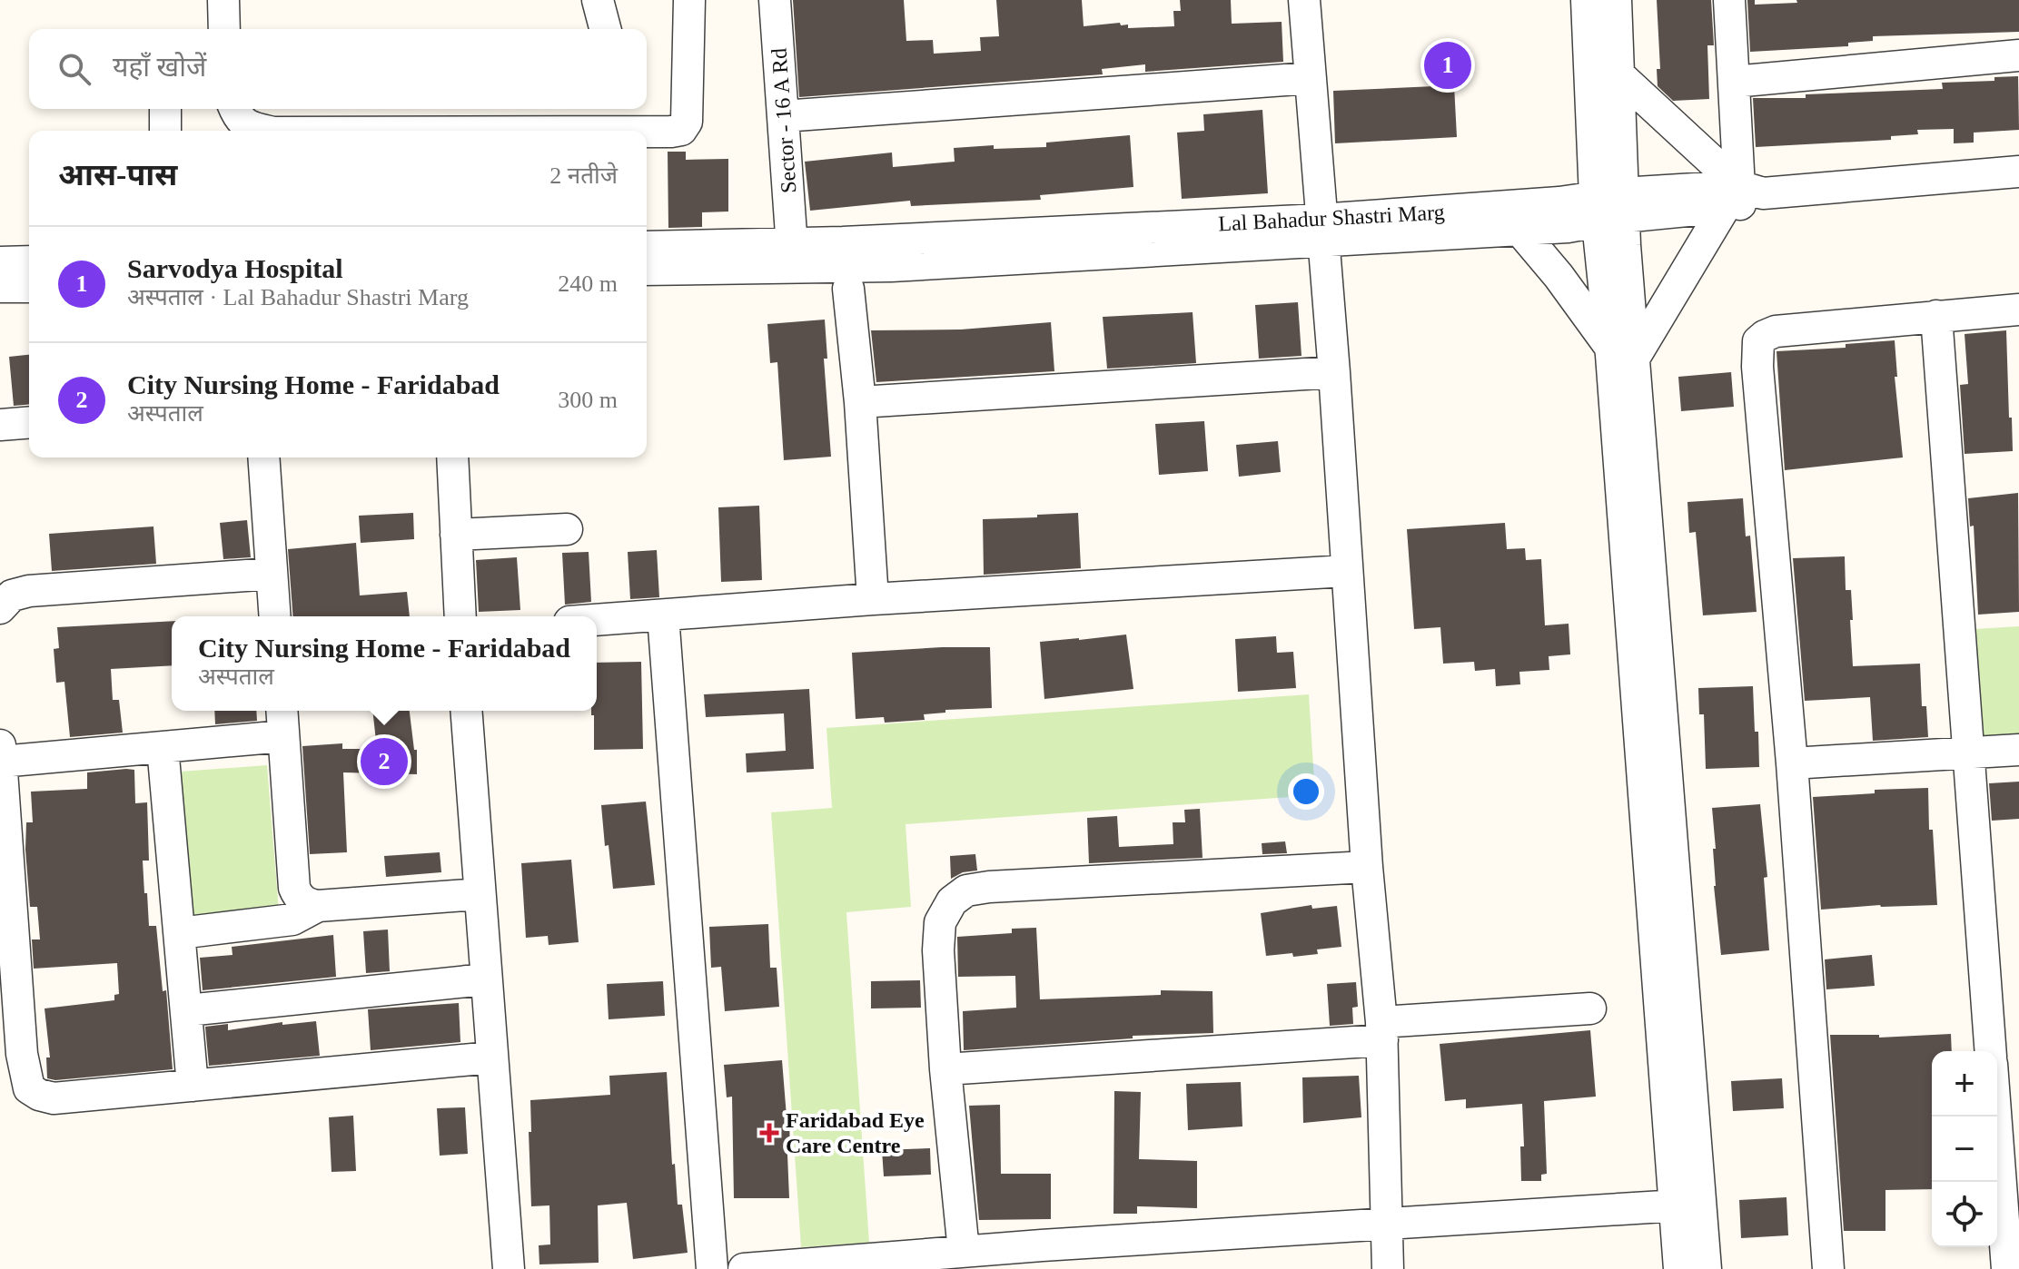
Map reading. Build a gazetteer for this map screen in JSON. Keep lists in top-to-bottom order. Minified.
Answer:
{"streets":{"street":["Sector - 16 A Rd","Lal Bahadur Shastri Marg"]},"places":{"health":["Faridabad Eye Care Centre"]},"page":{"search":"यहाँ खोजें","pins":["1","2"],"heading":["आस-पास","2 नतीजे"],"list":[{"mark":"1","name":"Sarvodya Hospital","note":"अस्पताल · Lal Bahadur Shastri Marg","value":"240 m"},{"mark":"2","name":"City Nursing Home - Faridabad","note":"अस्पताल","value":"300 m"}],"popup":["City Nursing Home - Faridabad","अस्पताल"],"map_buttons":["+","−"]}}
